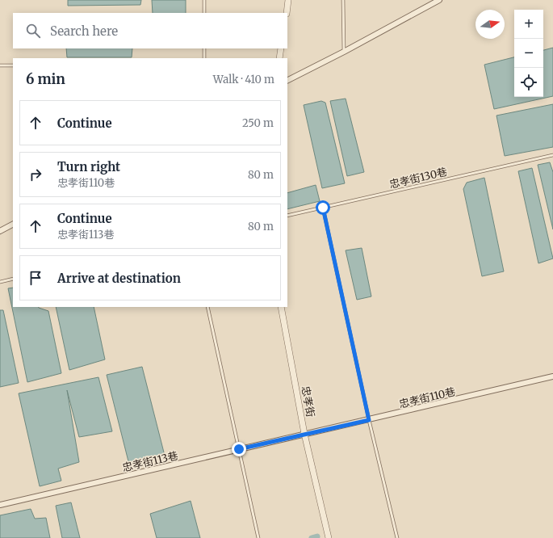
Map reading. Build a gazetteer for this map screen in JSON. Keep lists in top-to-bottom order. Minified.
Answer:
{"streets":{"street":["忠孝街110巷","忠孝街","忠孝街113巷"],"lane":["忠孝街130巷"]},"crossings":[["忠孝街110巷","忠孝街"],["忠孝街110巷","忠孝街113巷"],["忠孝街","忠孝街113巷"]],"north":"right","page":{"map_buttons":["+","−"],"search":"Search here","heading":["6 min","Walk · 410 m"],"list":[["Continue","250 m"],["Turn right","忠孝街110巷","80 m"],["Continue","忠孝街113巷","80 m"],"Arrive at destination"]}}
